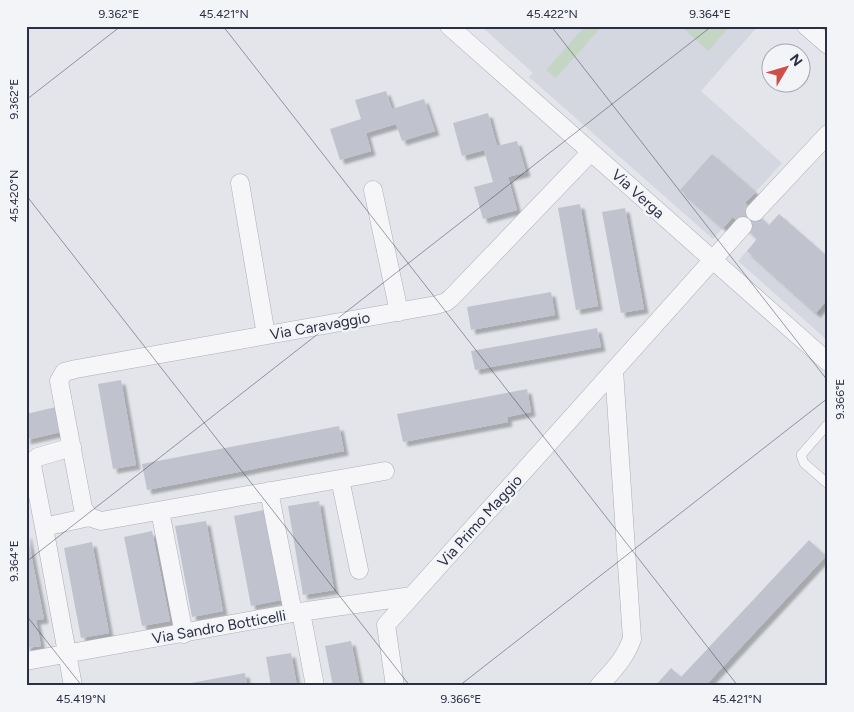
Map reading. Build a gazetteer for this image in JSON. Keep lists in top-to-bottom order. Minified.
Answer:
{"streets":{"street":["Via Verga","Via Caravaggio","Via Primo Maggio","Via Sandro Botticelli"]},"crossings":[["Via Verga","Via Caravaggio"],["Via Verga","Via Primo Maggio"],["Via Primo Maggio","Via Sandro Botticelli"]],"north":"top right","coordinates":["9.362°E","45.421°N","45.422°N","9.364°E","45.420°N","9.366°E","45.419°N"]}
